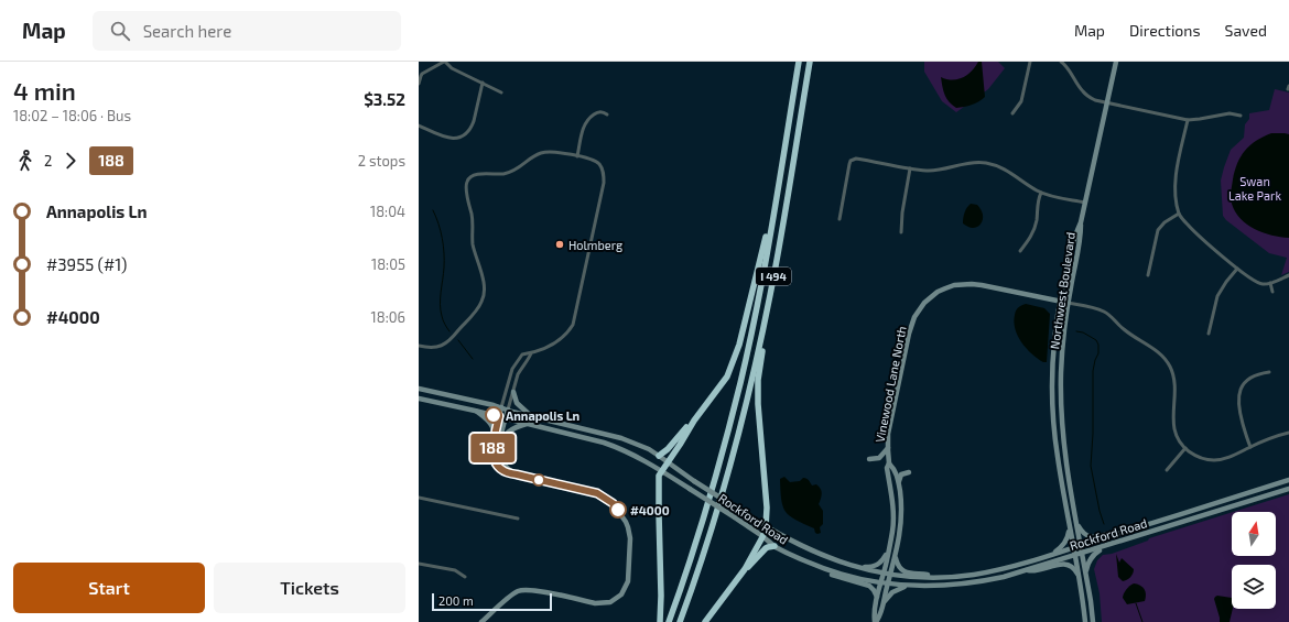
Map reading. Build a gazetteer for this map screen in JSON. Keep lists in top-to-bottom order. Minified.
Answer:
{"streets":{"highway":["I 494"],"main road":["Northwest Boulevard","Vinewood Lane North","Rockford Road"]},"crossings":[["Northwest Boulevard","Vinewood Lane North"],["Northwest Boulevard","Rockford Road"],["Vinewood Lane North","Rockford Road"]],"parks":["Swan Lake Park"],"places":["Holmberg","Annapolis Ln","#4000"],"lines":["bus line 188"],"scale_bar":"200 m","north":"top","page":{"header":"Map","search":"Search here","nav":["Map","Directions","Saved"],"heading":["4 min","18:02 – 18:06 · Bus","$3.52"],"on_map":"188","legs":["2","188","2 stops"],"list":[{"name":"Annapolis Ln","value":"18:04"},{"name":"#3955 (#1)","value":"18:05"},{"name":"#4000","value":"18:06"}],"buttons":["Start","Tickets"],"scale":"200 m"}}
